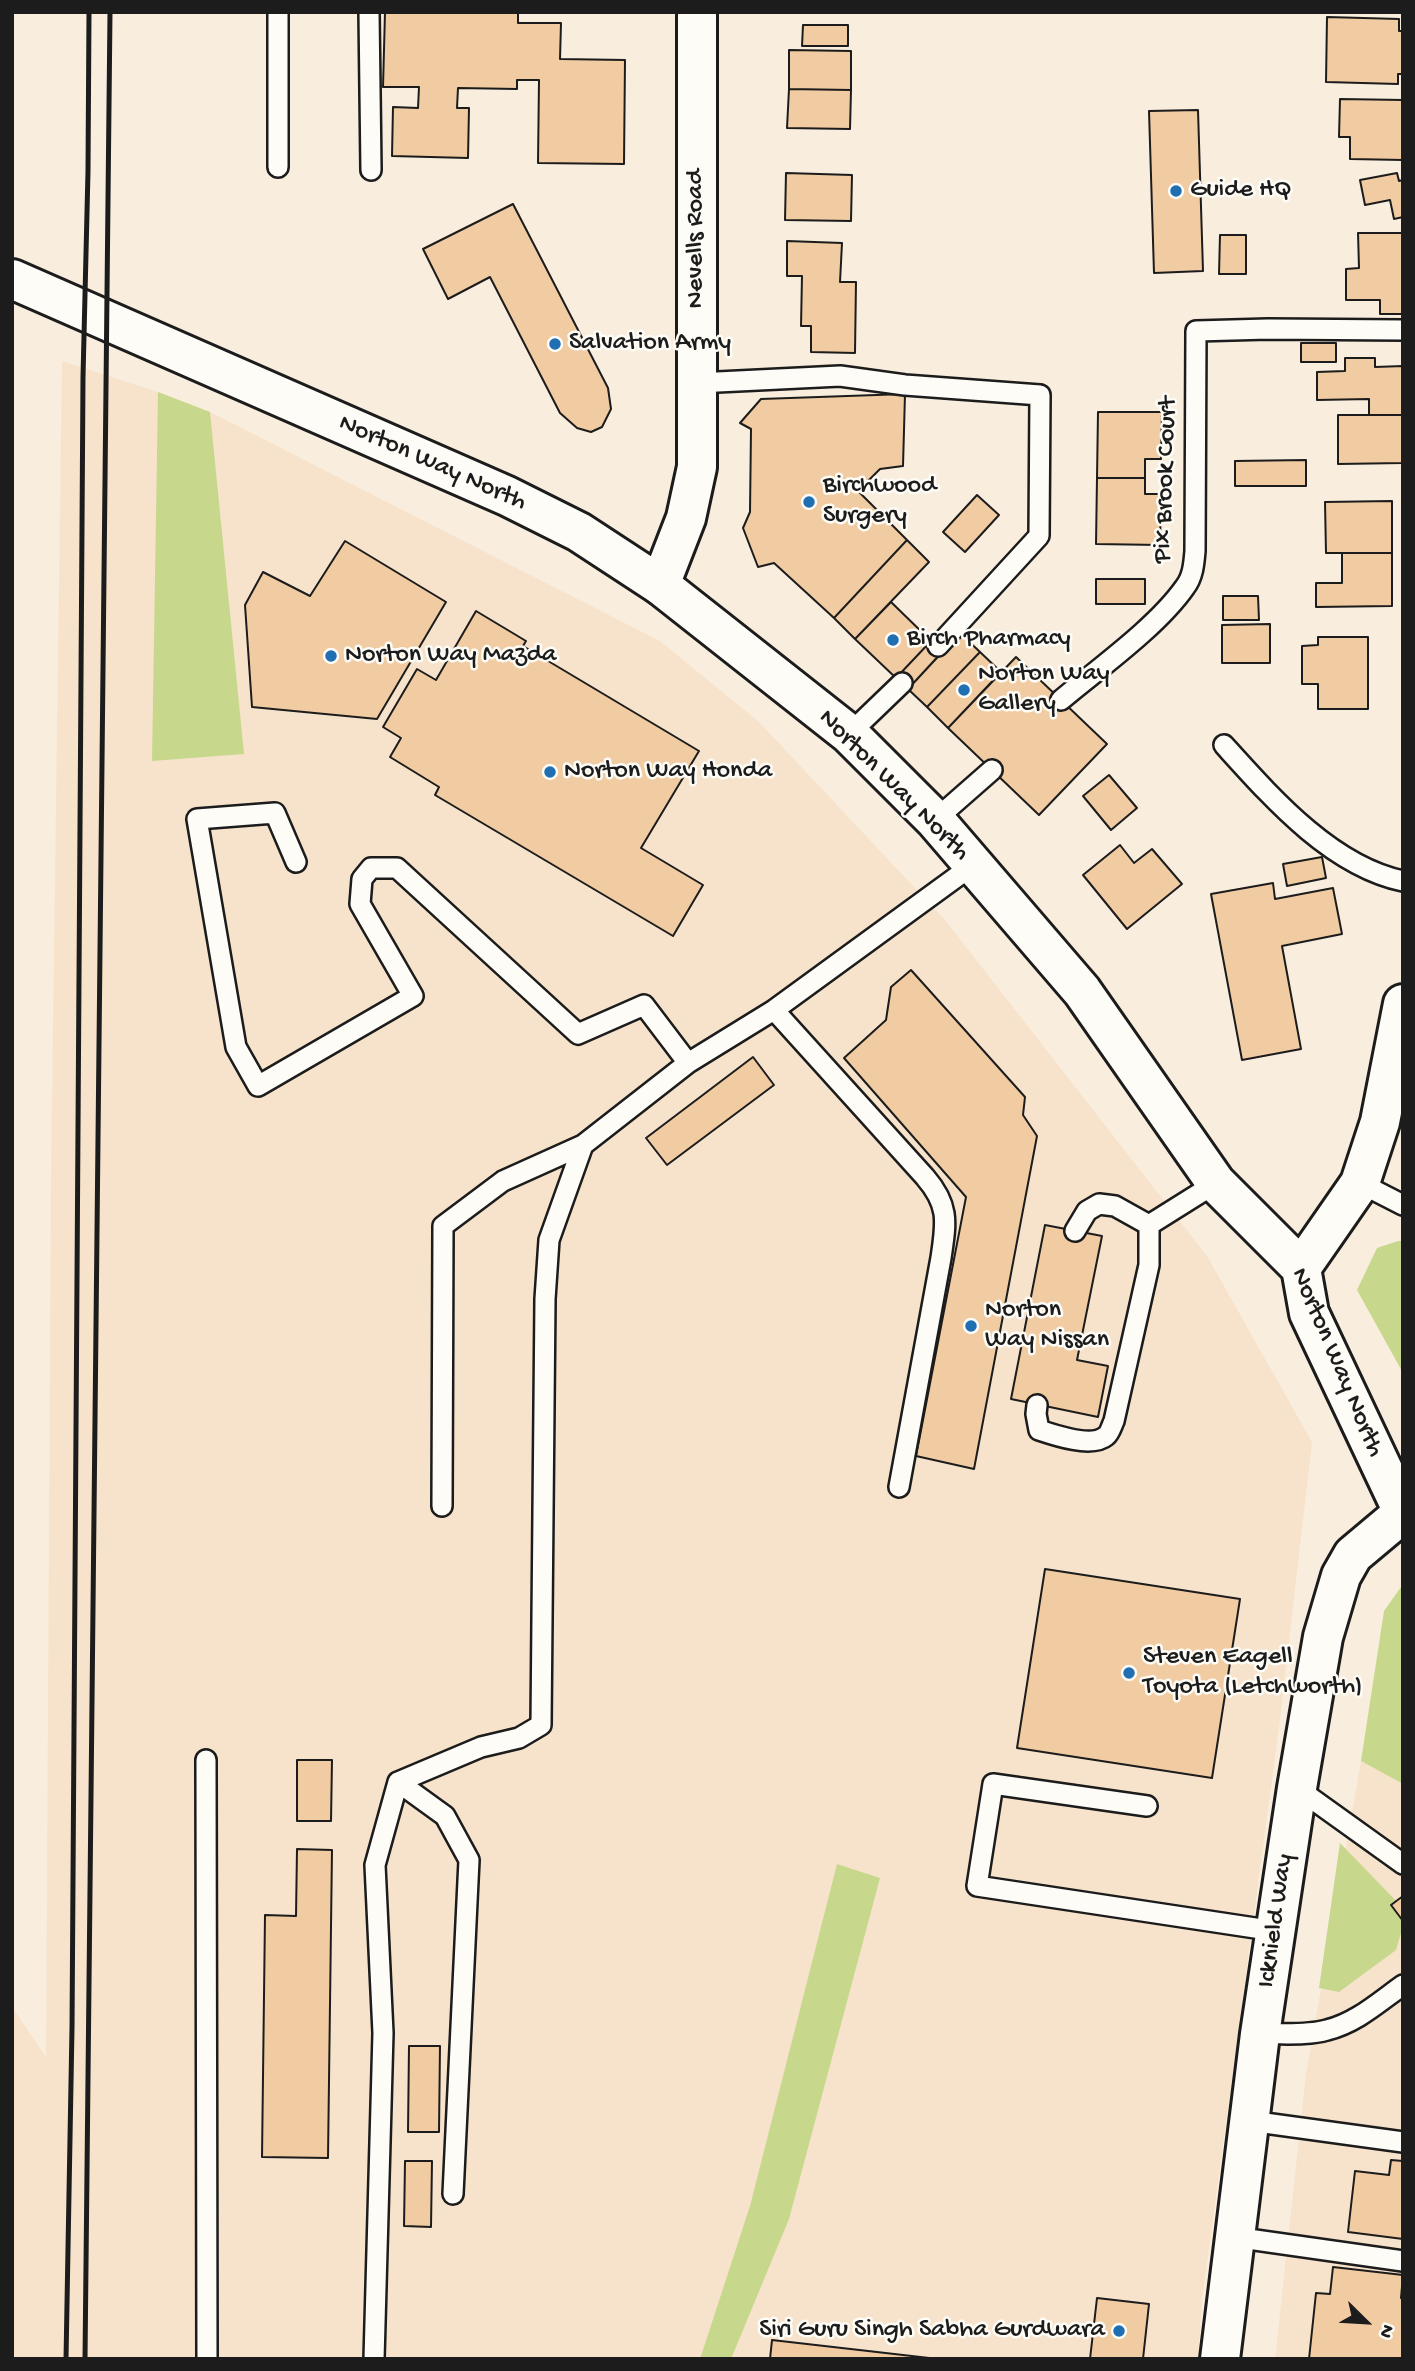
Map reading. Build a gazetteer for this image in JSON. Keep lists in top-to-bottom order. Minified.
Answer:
{"streets":{"street":["Nevells Road","Norton Way North","Icknield Way"],"lane":["Pix Brook Court"]},"crossings":[["Nevells Road","Norton Way North"],["Norton Way North","Icknield Way"]],"places":["Guide HQ","Salvation Army","Birchwood Surgery","Birch Pharmacy","Norton Way Mazda","Norton Way Gallery","Norton Way Honda","Norton Way Nissan","Steven Eagell Toyota (Letchworth)","Siri Guru Singh Sabha Gurdwara"],"north":"bottom right"}
